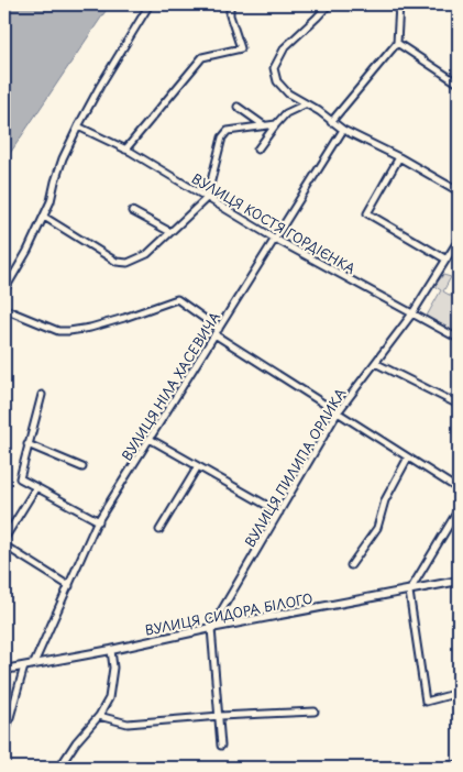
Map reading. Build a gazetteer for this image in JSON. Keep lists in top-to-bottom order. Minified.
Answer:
{"streets":{"street":["ВУЛИЦЯ КОСТЯ ГОРДІЄНКА","ВУЛИЦЯ НІЛА ХАСЕВИЧА","ВУЛИЦЯ ПИЛИПА ОРЛИКА","ВУЛИЦЯ СИДОРА БІЛОГО"]},"crossings":[["ВУЛИЦЯ КОСТЯ ГОРДІЄНКА","ВУЛИЦЯ НІЛА ХАСЕВИЧА"],["ВУЛИЦЯ КОСТЯ ГОРДІЄНКА","ВУЛИЦЯ ПИЛИПА ОРЛИКА"],["ВУЛИЦЯ НІЛА ХАСЕВИЧА","ВУЛИЦЯ СИДОРА БІЛОГО"],["ВУЛИЦЯ ПИЛИПА ОРЛИКА","ВУЛИЦЯ СИДОРА БІЛОГО"]]}
